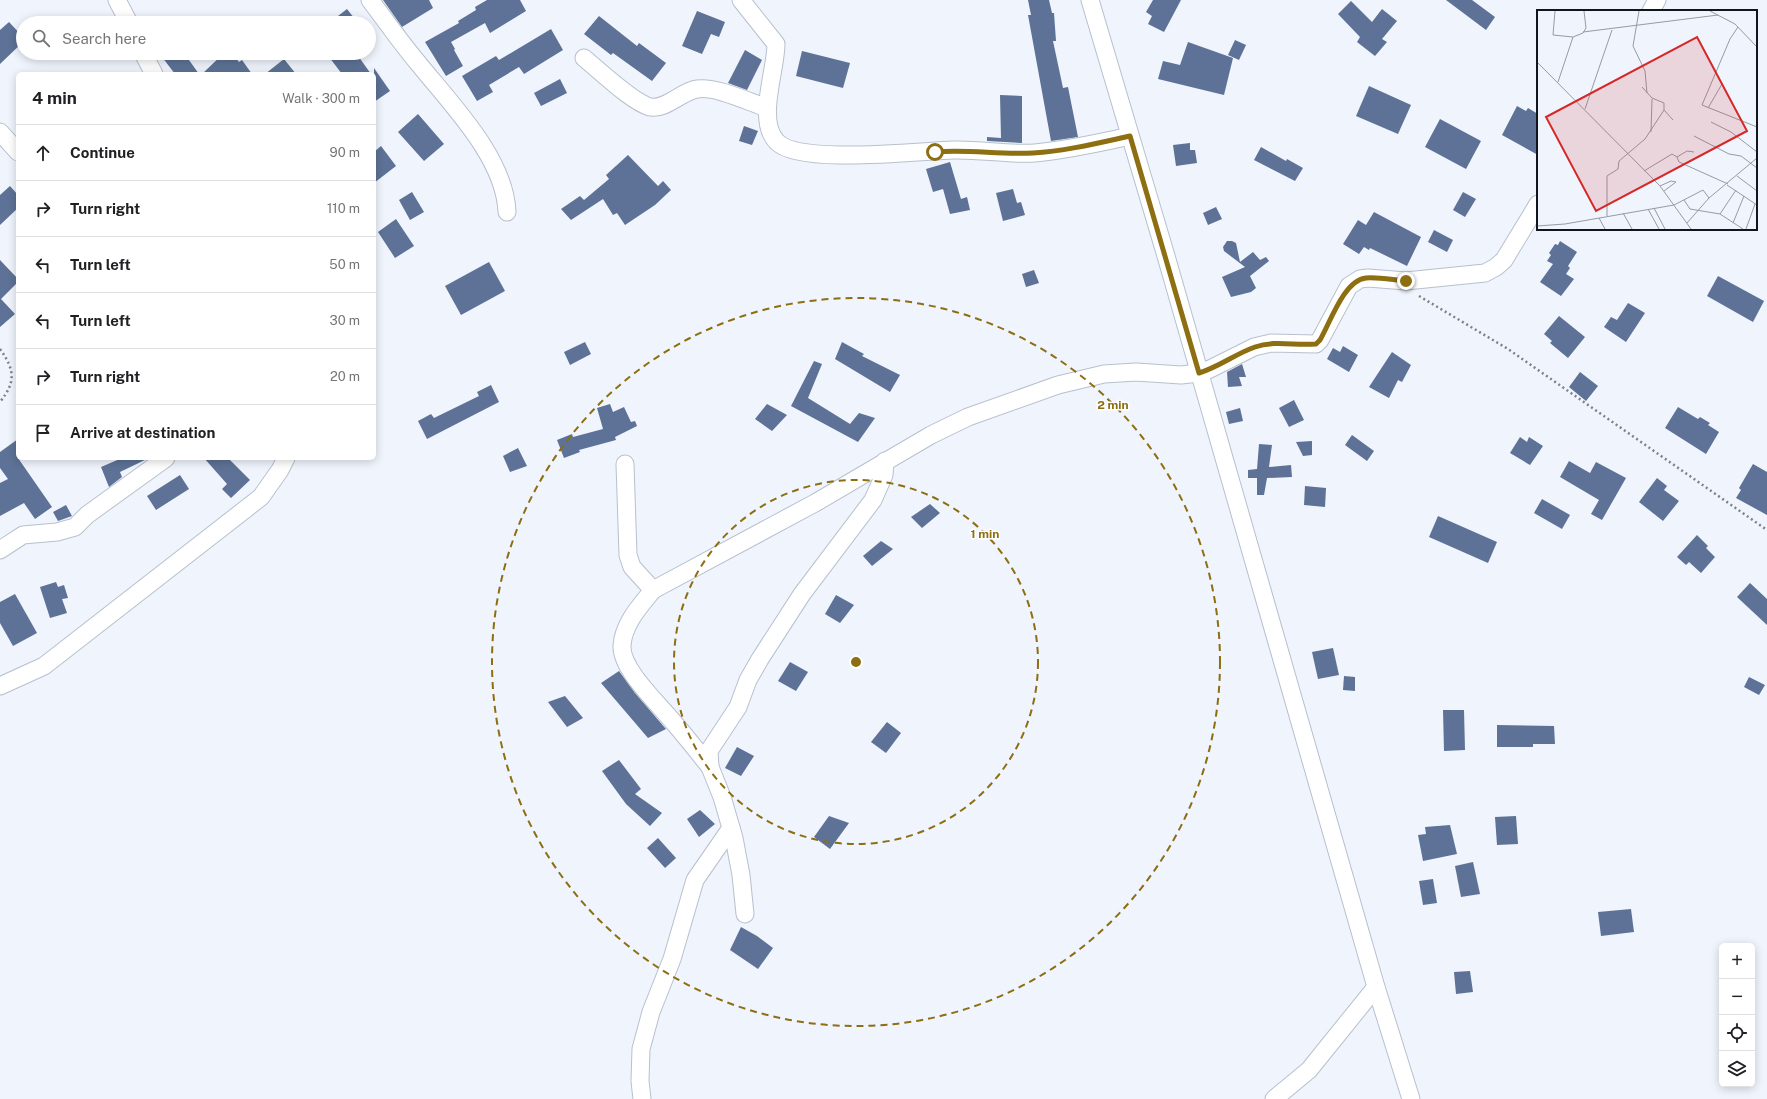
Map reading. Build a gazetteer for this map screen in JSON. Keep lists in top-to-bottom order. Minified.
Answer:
{"page":{"search":"Search here","heading":["4 min","Walk · 300 m"],"list":[["Continue","90 m"],["Turn right","110 m"],["Turn left","50 m"],["Turn left","30 m"],["Turn right","20 m"],"Arrive at destination"],"map_buttons":["+","−"]},"rings":["2 min","1 min"]}
